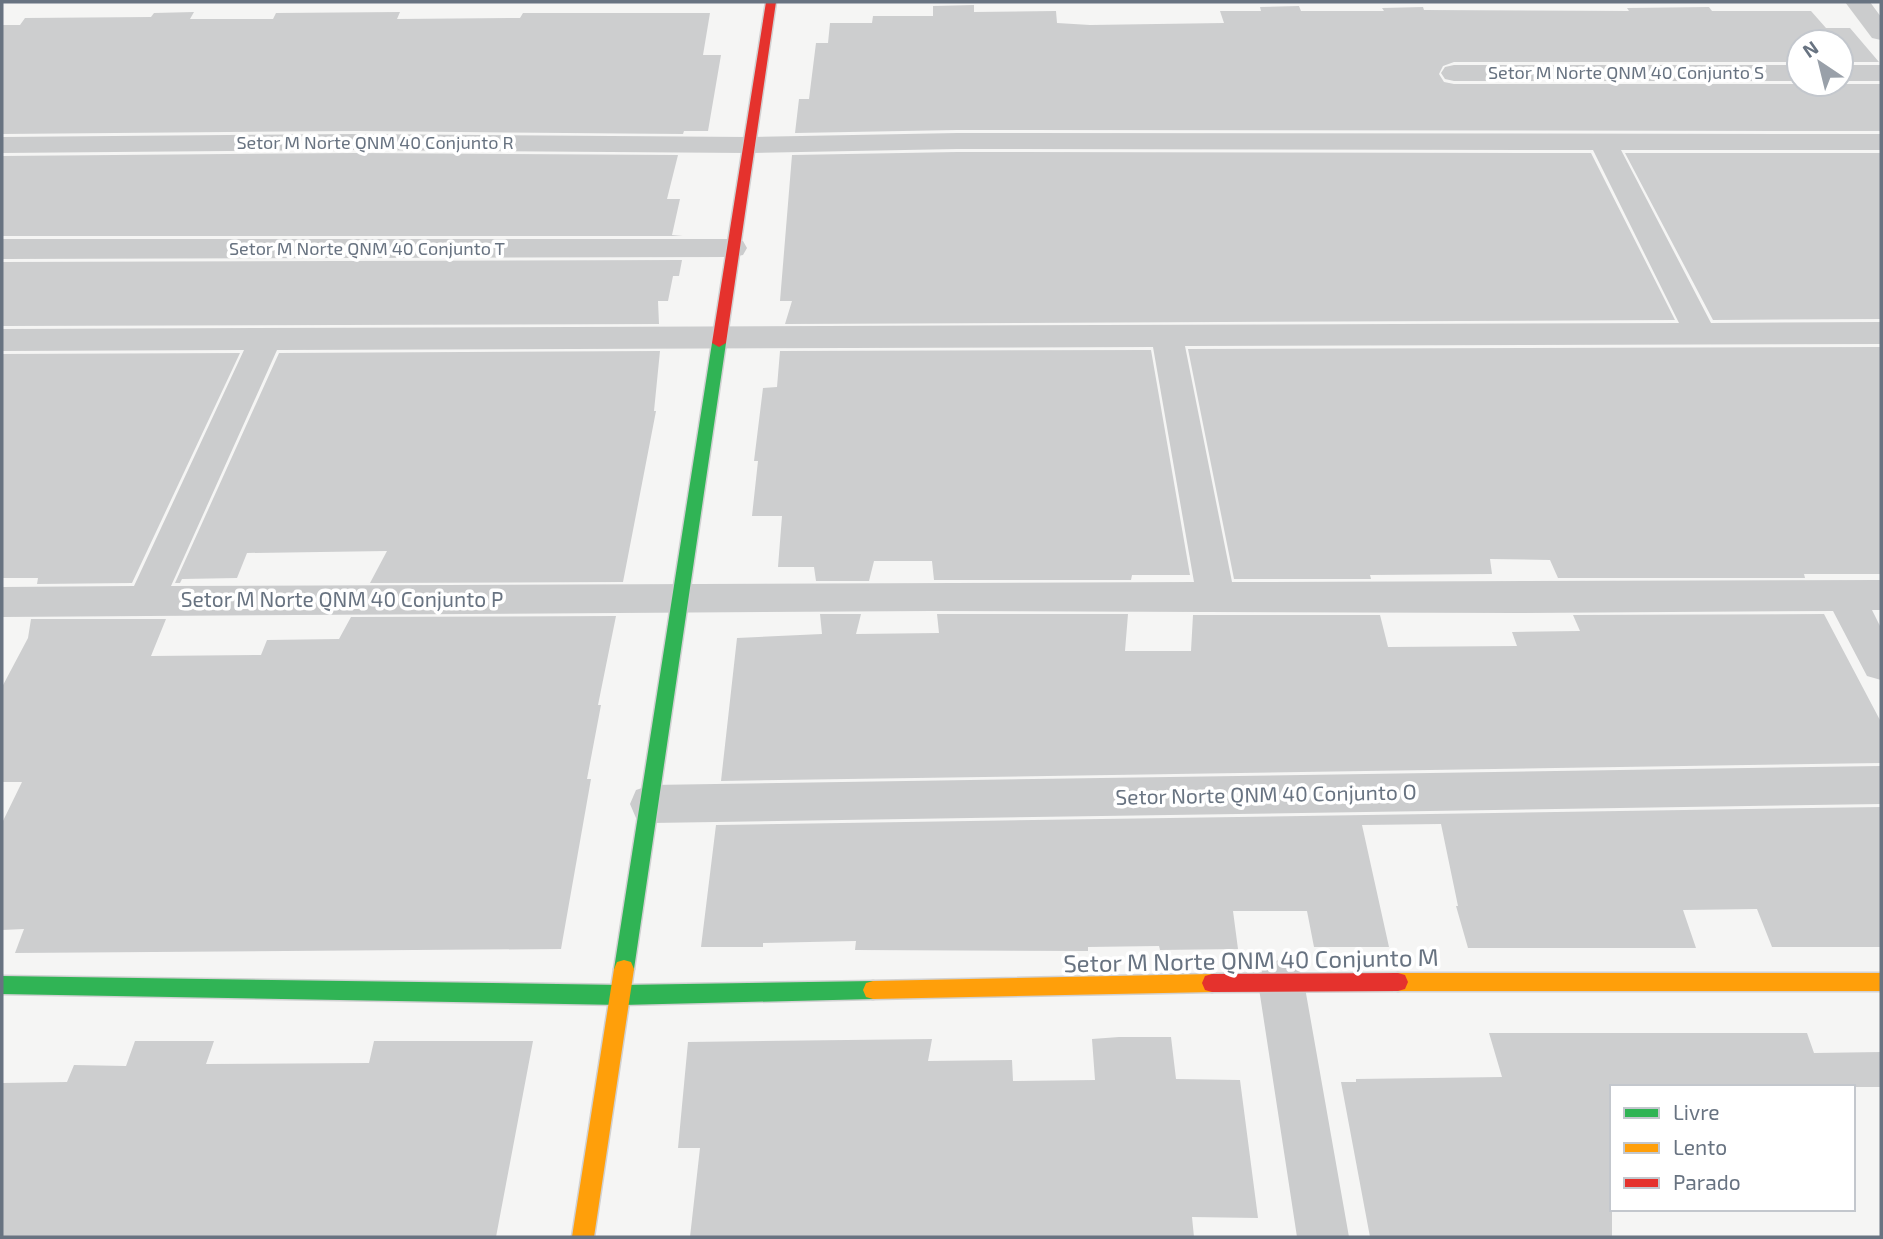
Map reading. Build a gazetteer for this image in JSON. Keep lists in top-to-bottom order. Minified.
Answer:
{"streets":{"street":["Setor M Norte QNM 40 Conjunto S","Setor M Norte QNM 40 Conjunto R","Setor M Norte QNM 40 Conjunto T","Setor M Norte QNM 40 Conjunto P","Setor Norte QNM 40 Conjunto O","Setor M Norte QNM 40 Conjunto M"]},"legend":["Livre","Lento","Parado"],"north":"top left"}
